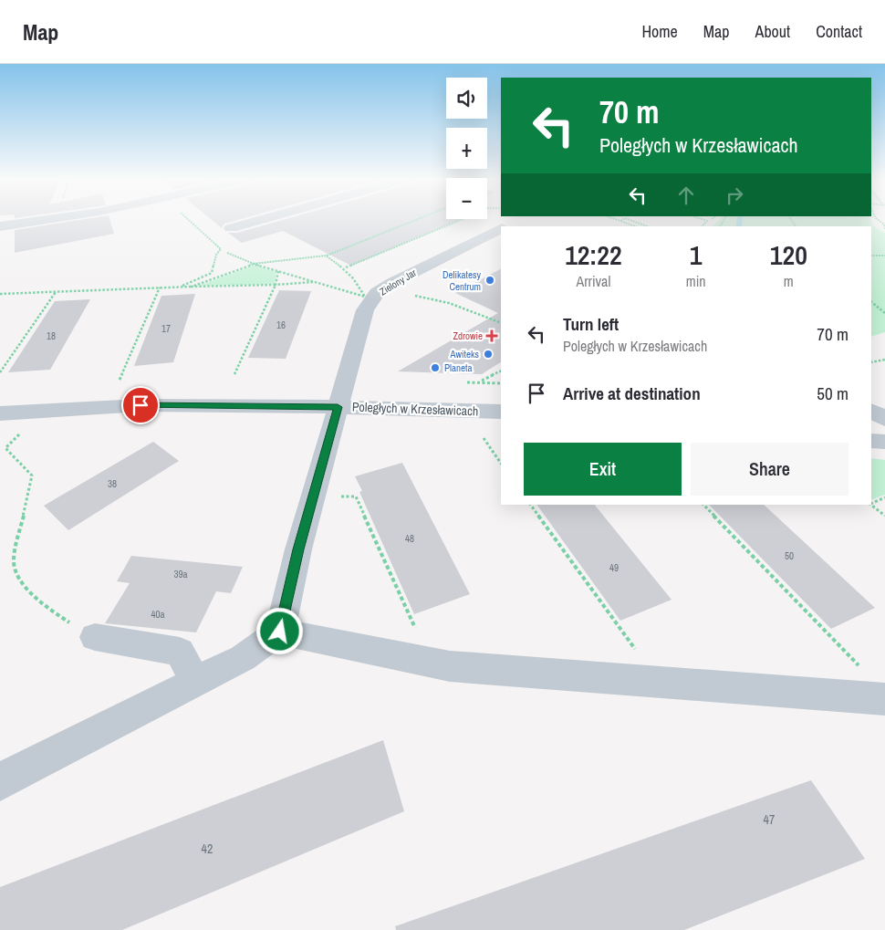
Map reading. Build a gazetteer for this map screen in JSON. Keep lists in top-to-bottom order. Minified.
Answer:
{"streets":{"street":["Zielony Jar","Poległych w Krzesławicach"]},"crossings":[["Zielony Jar","Poległych w Krzesławicach"]],"places":{"other":["Delikatesy Centrum","Awiteks","Planeta"],"health":["Zdrowie"]},"house_numbers":["16","17","18","38","48","50","49","39a","40a","47","42"],"page":{"header":"Map","nav":["Home","Map","About","Contact"],"map_buttons":["+","−"],"turn":["70 m","Poległych w Krzesławicach"],"eta":["12:22","Arrival","1","min","120","m"],"list":[{"name":"Turn left","note":"Poległych w Krzesławicach","value":"70 m"},{"name":"Arrive at destination","value":"50 m"}],"buttons":["Exit","Share"]}}
